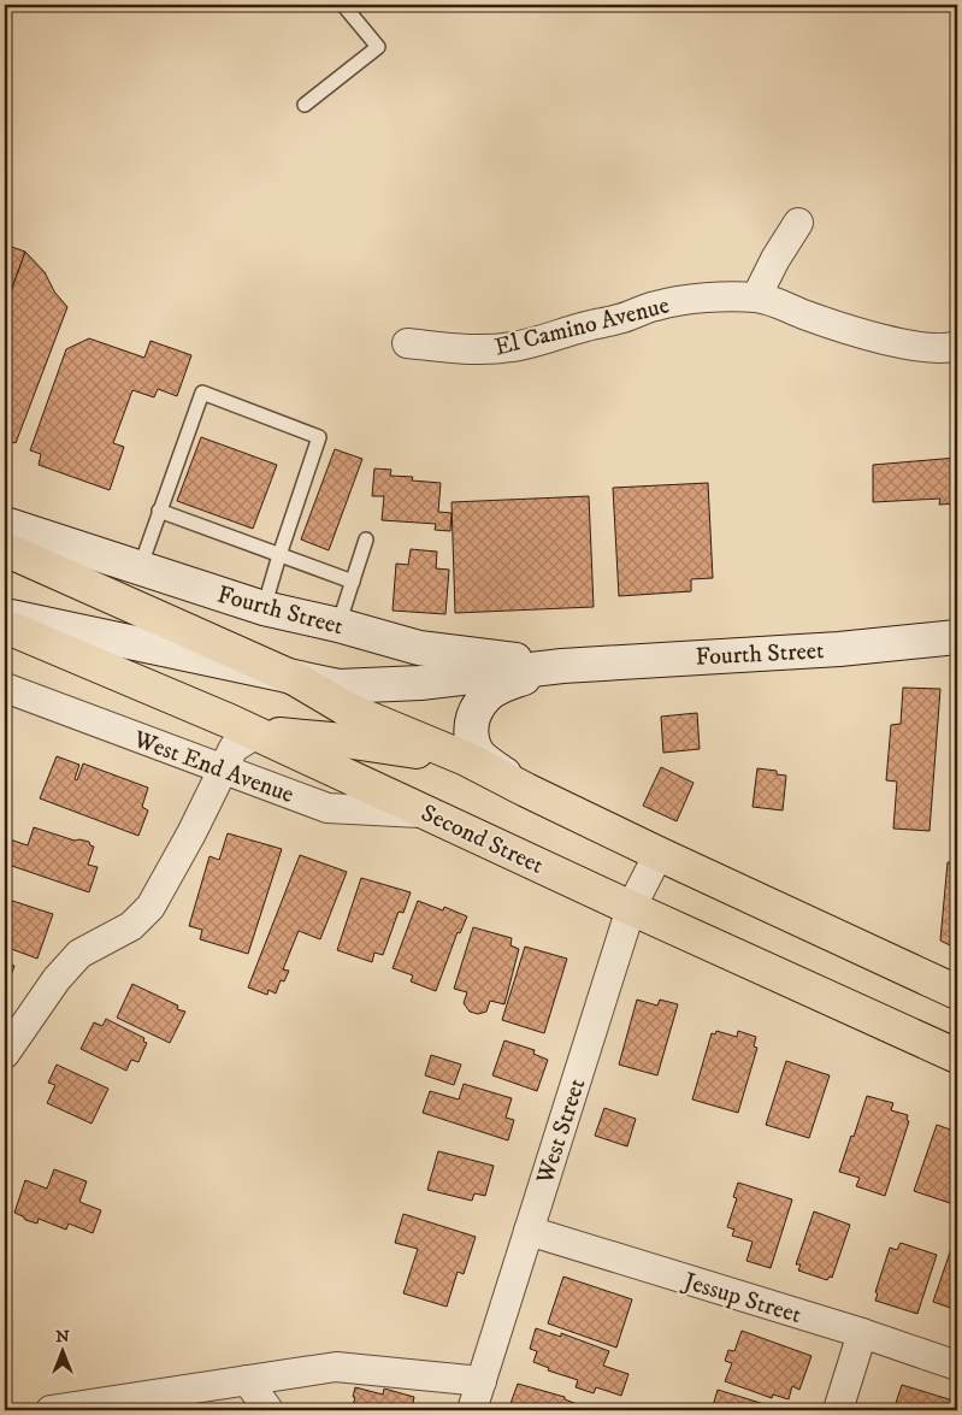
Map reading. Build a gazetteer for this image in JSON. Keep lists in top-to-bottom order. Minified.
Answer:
{"streets":{"main road":["Fourth Street","Second Street"],"street":["El Camino Avenue","West End Avenue","West Street","Jessup Street"]},"crossings":[["West End Avenue","Second Street"],["Second Street","West Street"],["West Street","Jessup Street"]],"north":"top"}
